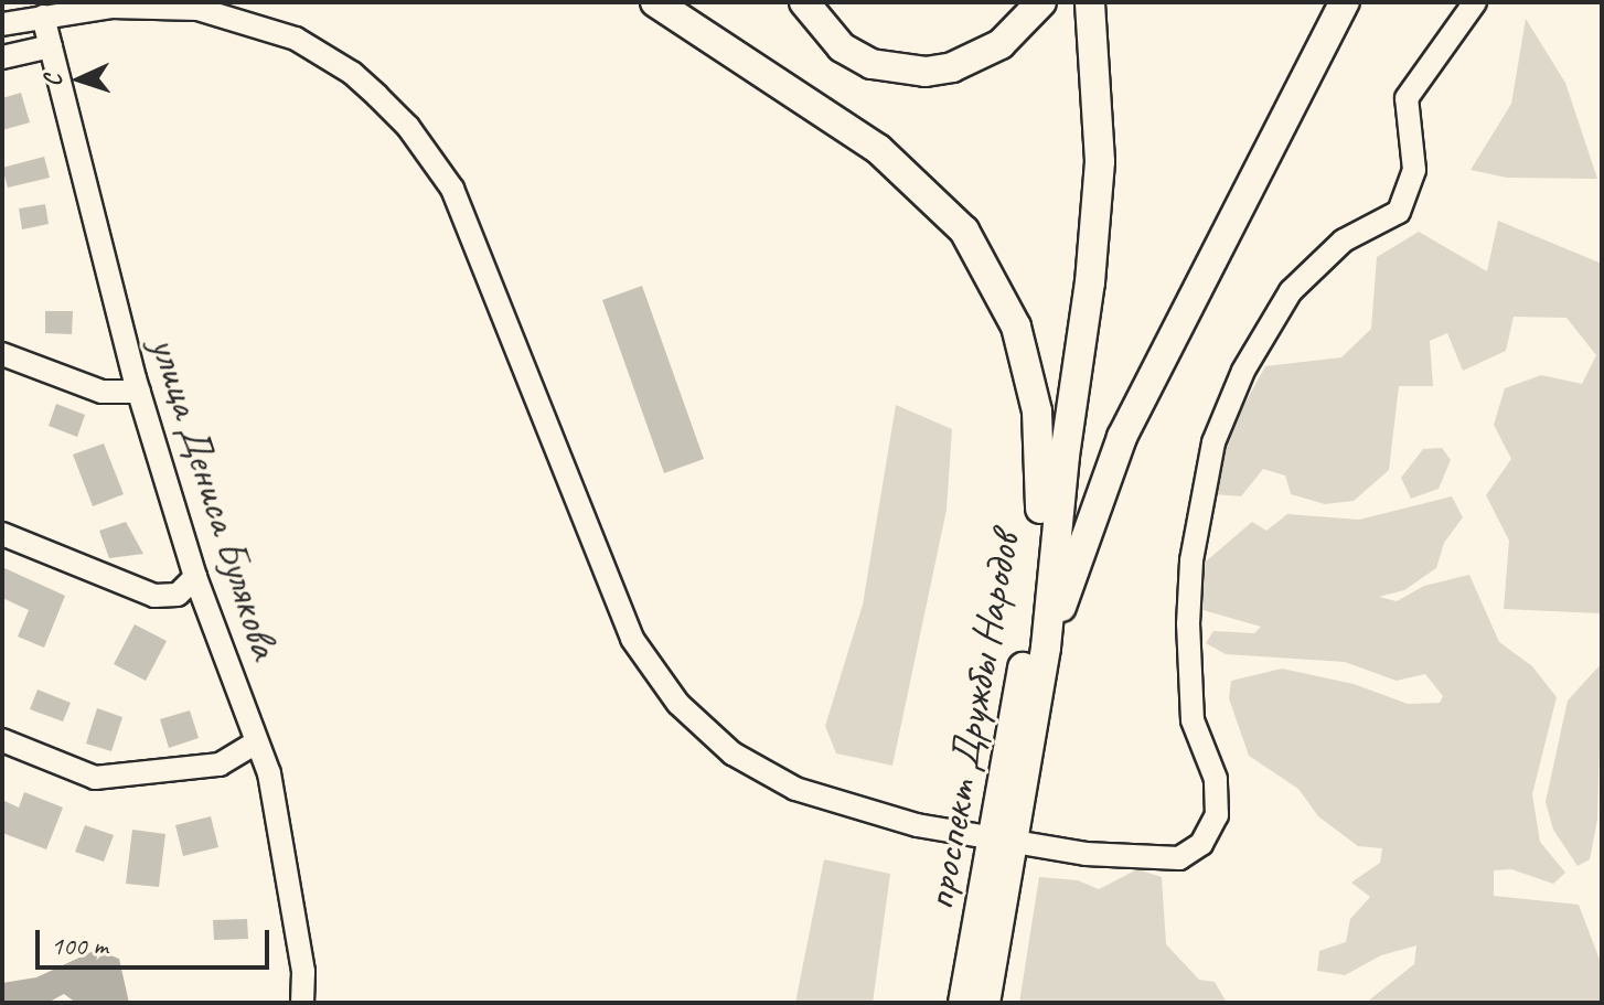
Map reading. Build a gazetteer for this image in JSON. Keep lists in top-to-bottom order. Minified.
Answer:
{"streets":{"main road":["проспект Дружбы Народов"],"street":["улица Дениса Булякова"]},"scale_bar":"100 m","north":"left"}
